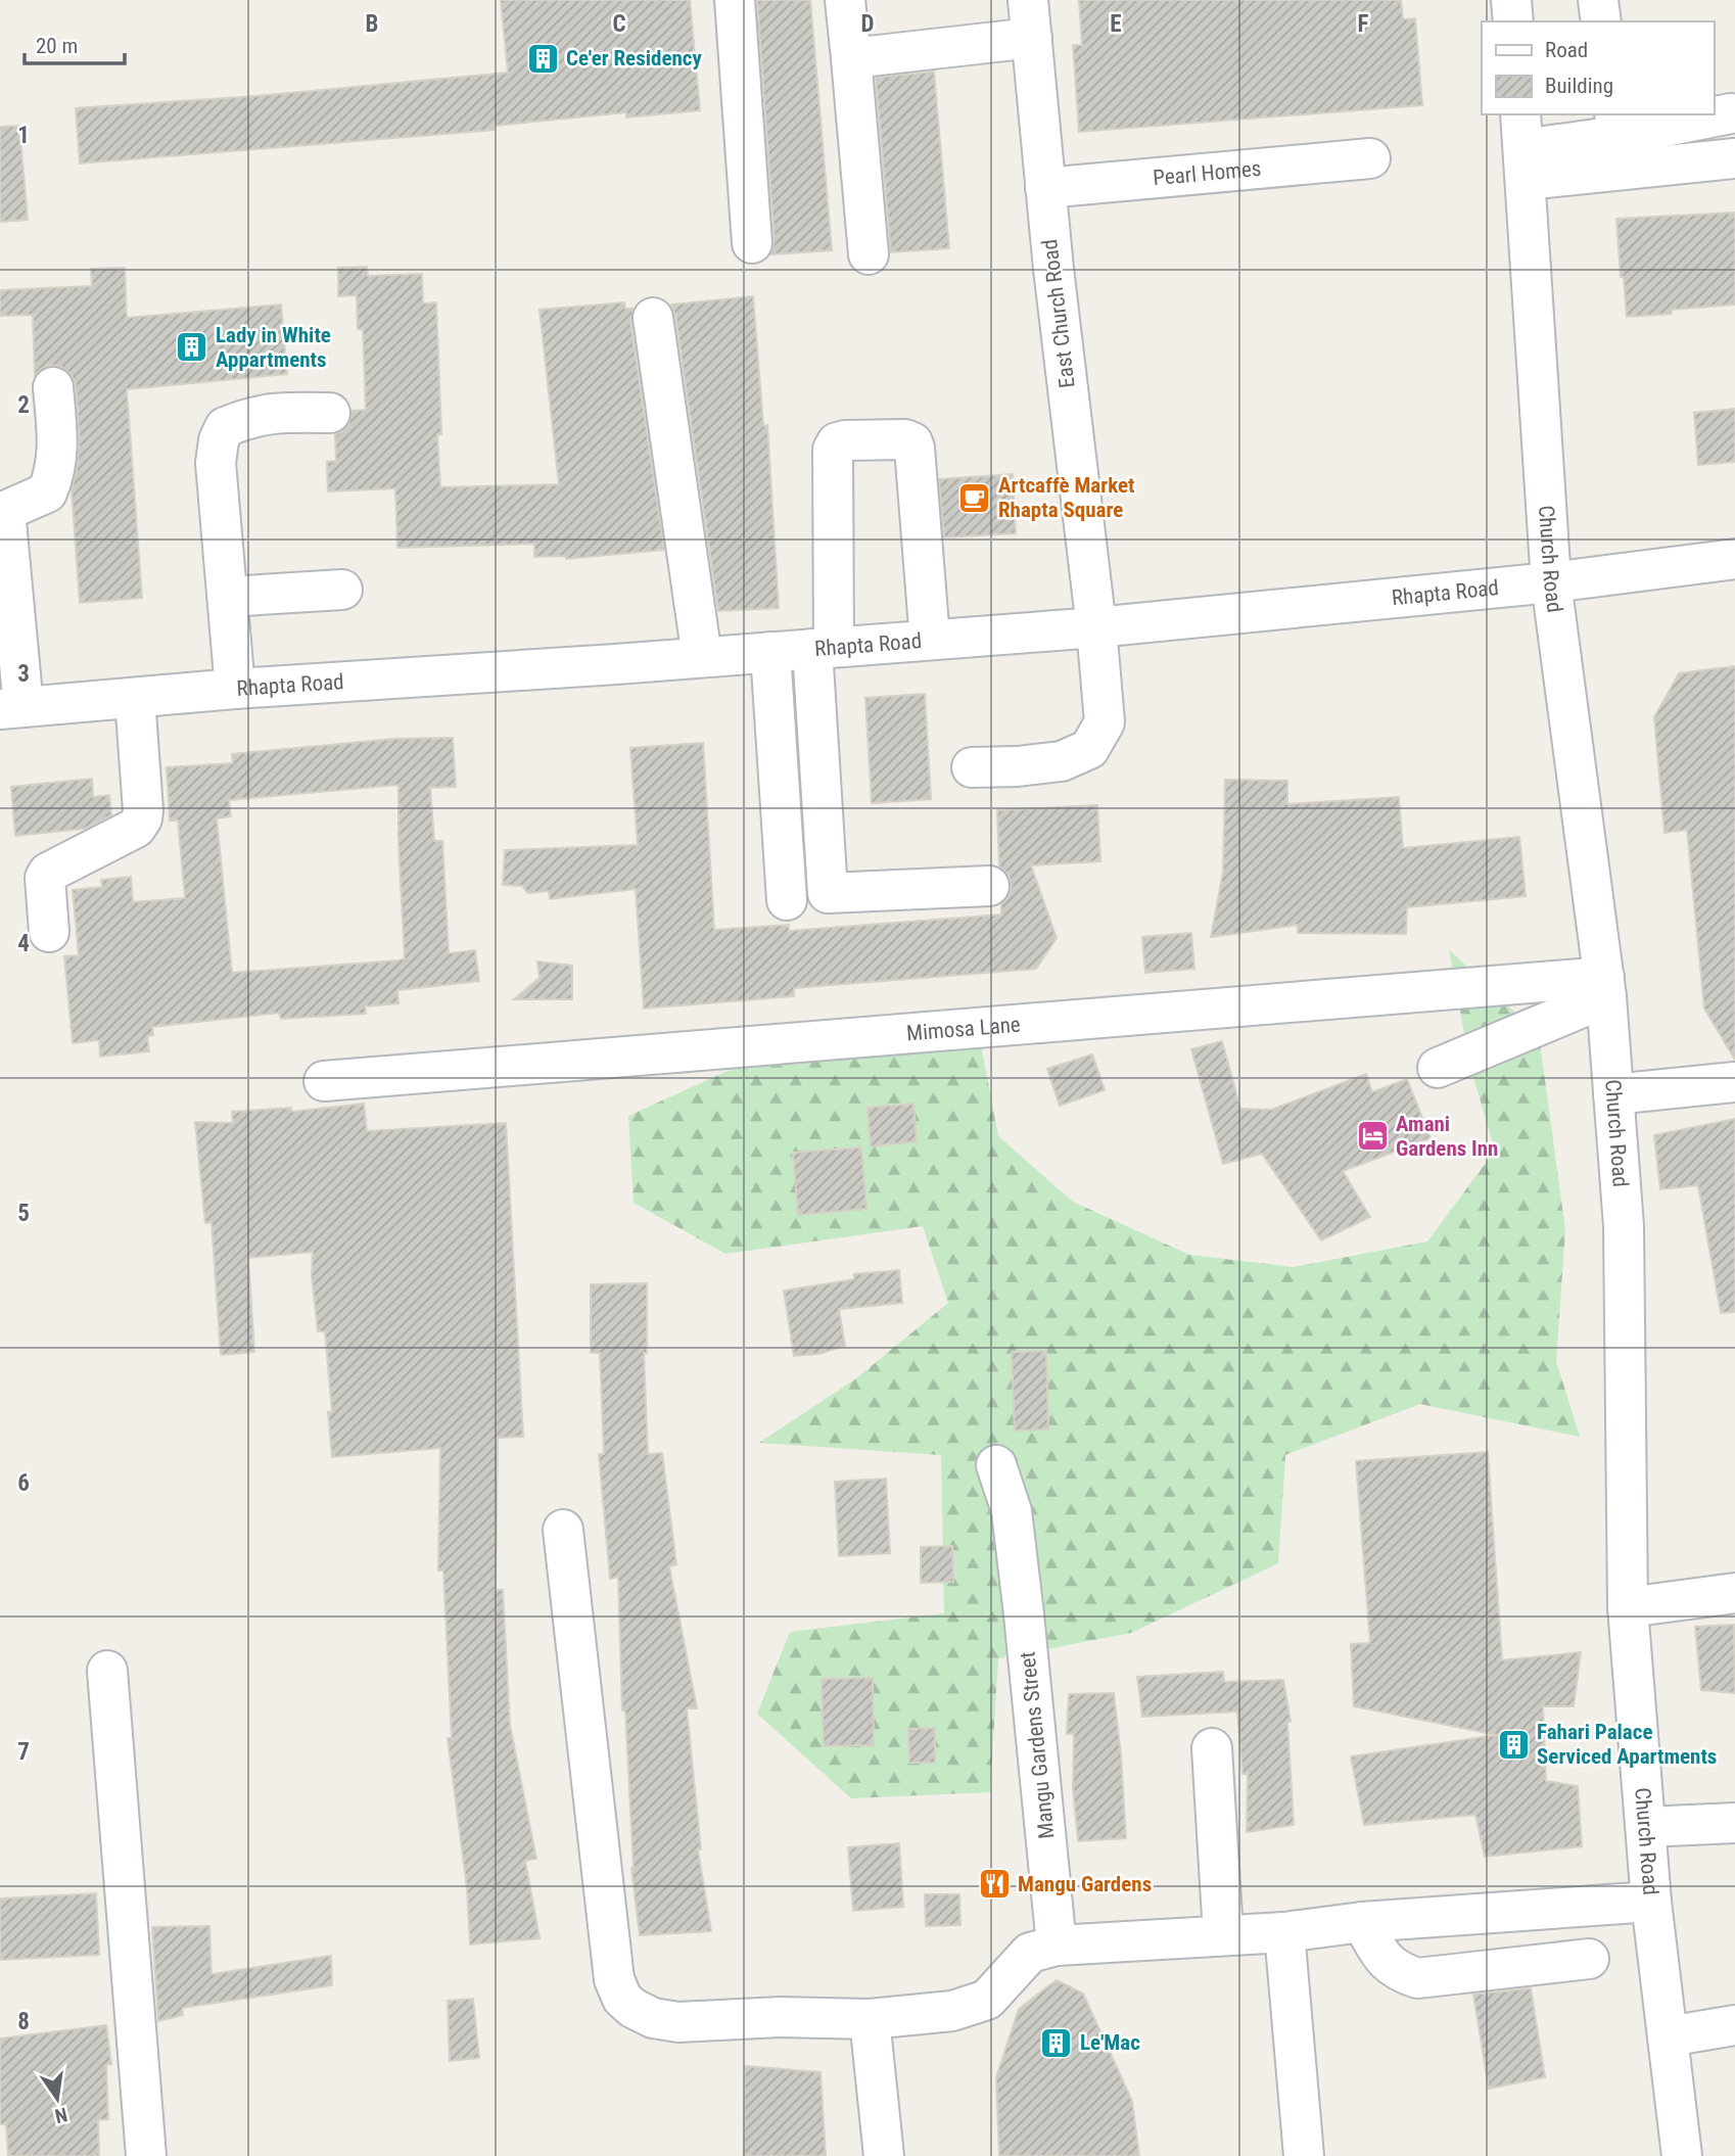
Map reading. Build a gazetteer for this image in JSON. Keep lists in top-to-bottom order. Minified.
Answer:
{"streets":{"street":["Pearl Homes","East Church Road","Church Road","Rhapta Road","Mimosa Lane","Mangu Gardens Street"]},"crossings":[["Pearl Homes","East Church Road"],["East Church Road","Rhapta Road"],["Church Road","Rhapta Road"],["Church Road","Mimosa Lane"]],"places":{"building":["Ce'er Residency","Lady in White Appartments","Fahari Palace Serviced Apartments","Le'Mac"],"cafe":["Artcaffè Market Rhapta Square"],"hotel":["Amani Gardens Inn"],"restaurant":["Mangu Gardens"]},"legend":["Road","Building"],"scale_bar":"20 m","north":"bottom","grid":{"columns":["B","C","D","E","F"],"rows":["1","2","3","4","5","6","7","8"]}}
